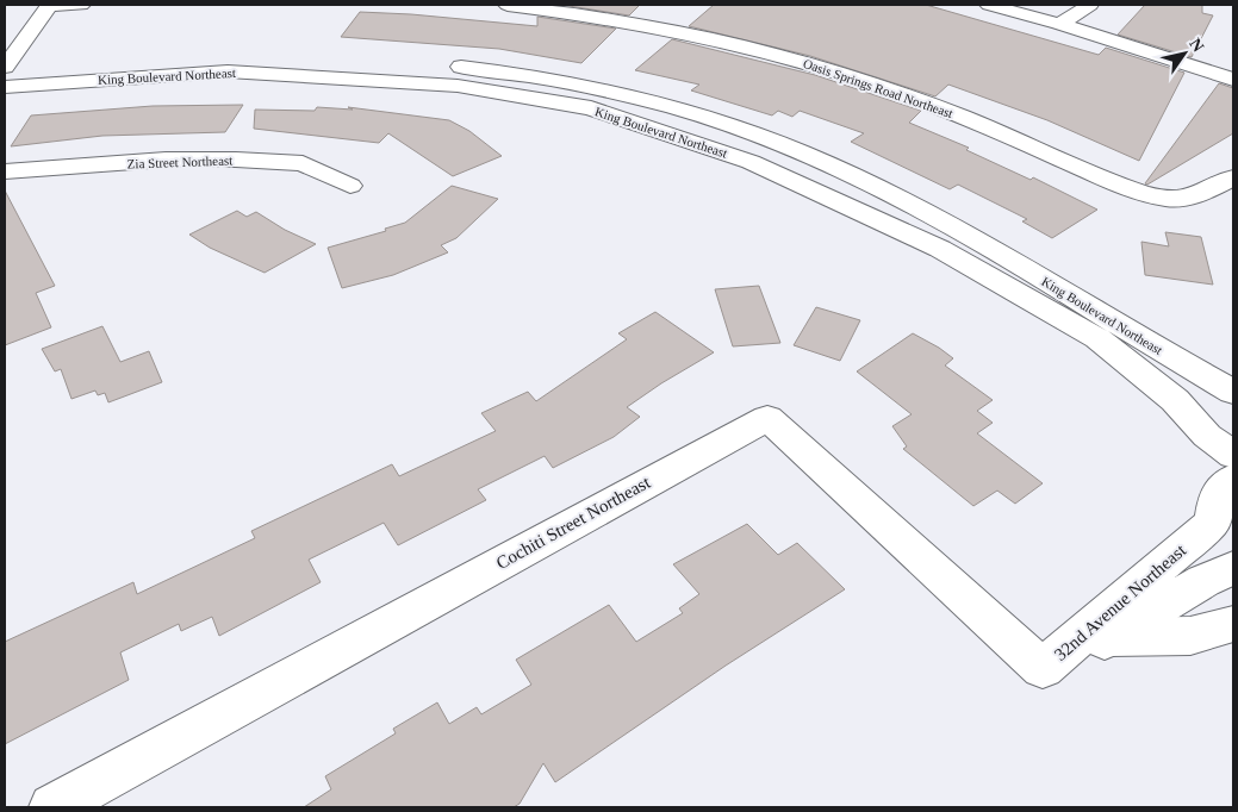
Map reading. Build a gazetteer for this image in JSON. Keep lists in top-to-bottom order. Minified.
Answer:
{"streets":{"street":["King Boulevard Northeast","Oasis Springs Road Northeast","Zia Street Northeast","Cochiti Street Northeast","32nd Avenue Northeast"]},"crossings":[["Cochiti Street Northeast","32nd Avenue Northeast"]],"north":"top right"}
